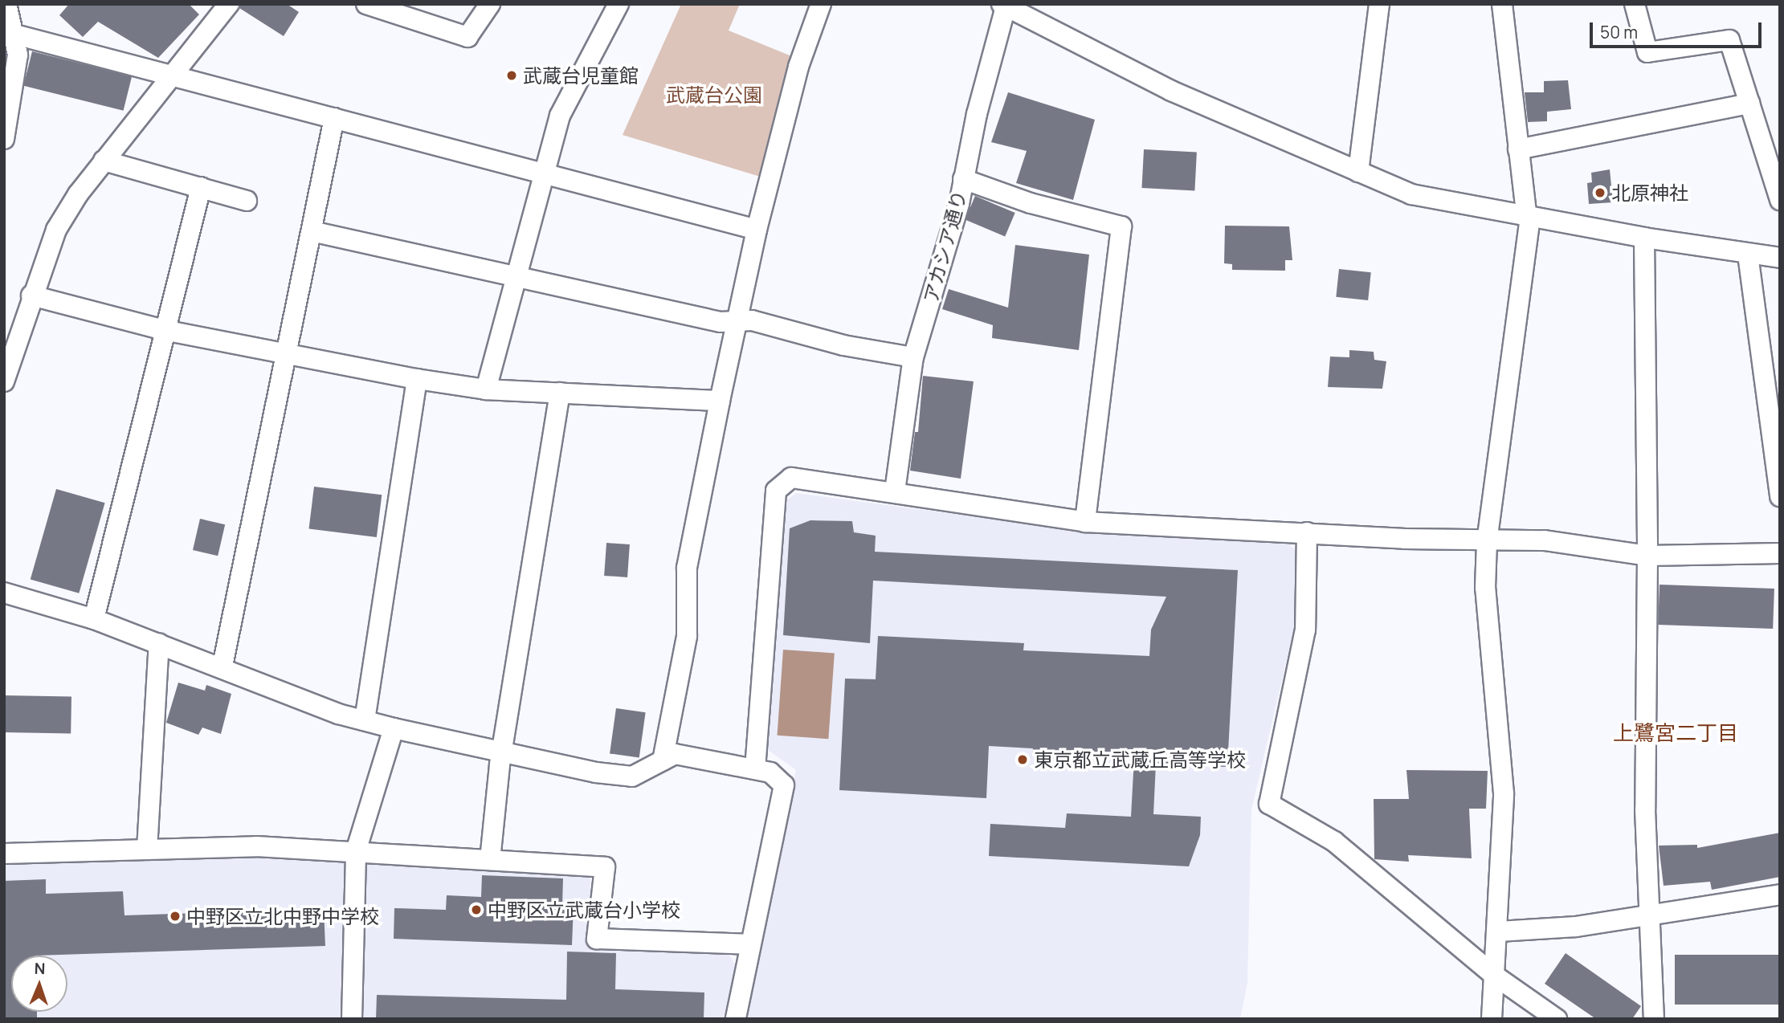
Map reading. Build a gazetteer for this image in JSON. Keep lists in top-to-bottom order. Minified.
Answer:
{"streets":{"street":["アカシア通り"]},"districts":["上鷺宮二丁目"],"parks":["武蔵台公園"],"places":["武蔵台児童館","北原神社","東京都立武蔵丘高等学校","中野区立武蔵台小学校","中野区立北中野中学校"],"scale_bar":"50 m","north":"top"}
